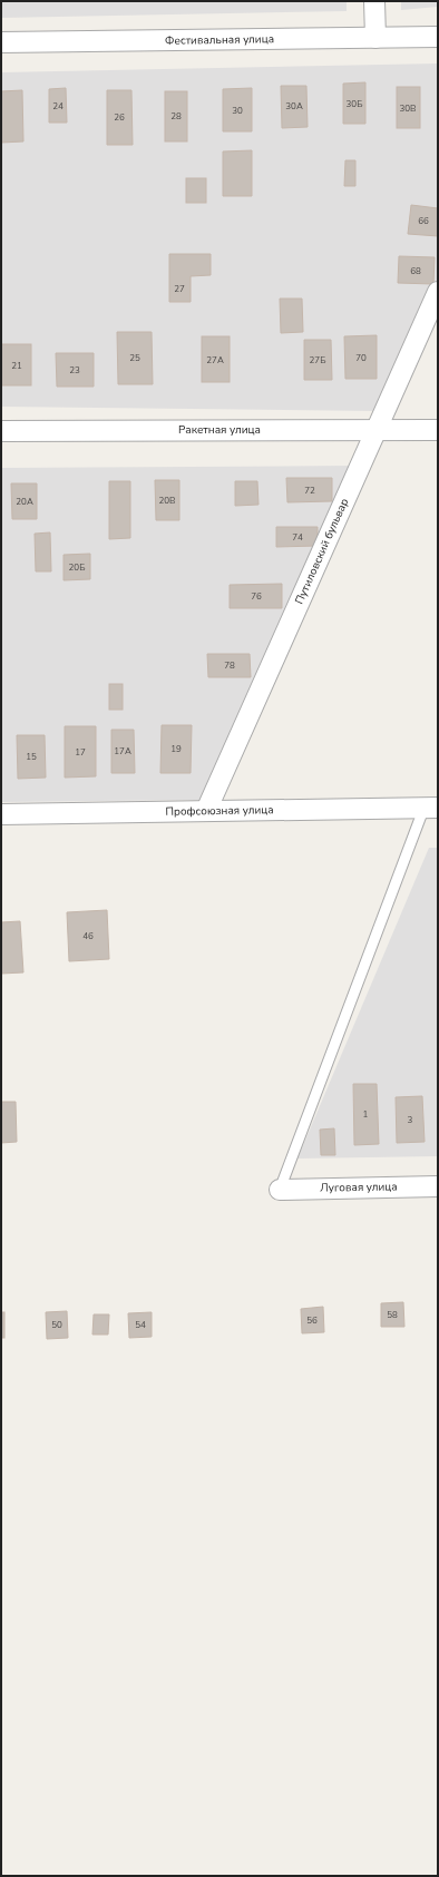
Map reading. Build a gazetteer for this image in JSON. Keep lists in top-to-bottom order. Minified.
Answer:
{"streets":{"street":["Фестивальная улица","Ракетная улица","Путиловский бульвар","Профсоюзная улица","Луговая улица"]},"crossings":[["Ракетная улица","Путиловский бульвар"],["Путиловский бульвар","Профсоюзная улица"]],"house_numbers":["30Б","24","30А","30В","30","28","26","66","68","27","25","70","27А","27Б","21","23","72","20В","20А","74","20Б","76","78","19","17А","17","15","46","1","3","58","56","50","54"]}
